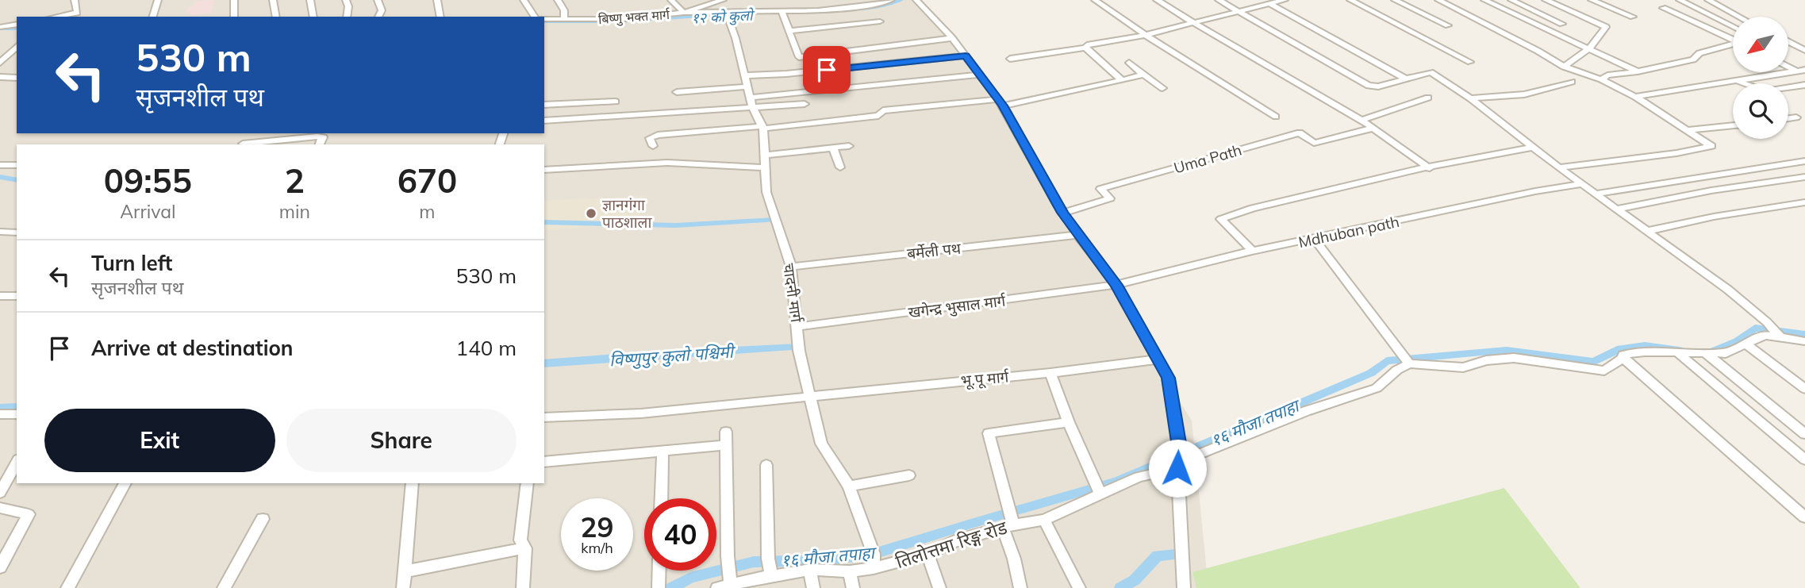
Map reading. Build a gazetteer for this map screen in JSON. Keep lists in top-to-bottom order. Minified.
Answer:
{"streets":{"street":["बिष्णु भक्त मार्ग","Uma Path","Mdhuban path","बर्मेली पथ","चादनी मार्ग","खगेन्द्र भुसाल मार्ग","भू.पू मार्ग","तिलोत्तमा रिङ्ग रोड"]},"crossings":[["बिष्णु भक्त मार्ग","चादनी मार्ग"],["Mdhuban path","खगेन्द्र भुसाल मार्ग"],["बर्मेली पथ","चादनी मार्ग"],["चादनी मार्ग","खगेन्द्र भुसाल मार्ग"],["चादनी मार्ग","भू.पू मार्ग"],["चादनी मार्ग","तिलोत्तमा रिङ्ग रोड"]],"water":["१२ को कुलो","विष्णुपुर कुलो पश्चिमी","१६ मौजा तपाहा"],"places":["ज्ञानगंगा पाठशाला"],"north":"bottom left","page":{"turn":["530 m","सृजनशील पथ"],"eta":["09:55","Arrival","2","min","670","m"],"list":[{"name":"Turn left","note":"सृजनशील पथ","value":"530 m"},{"name":"Arrive at destination","value":"140 m"}],"buttons":["Exit","Share"],"speed":"29 km/h","limit":"40"}}
